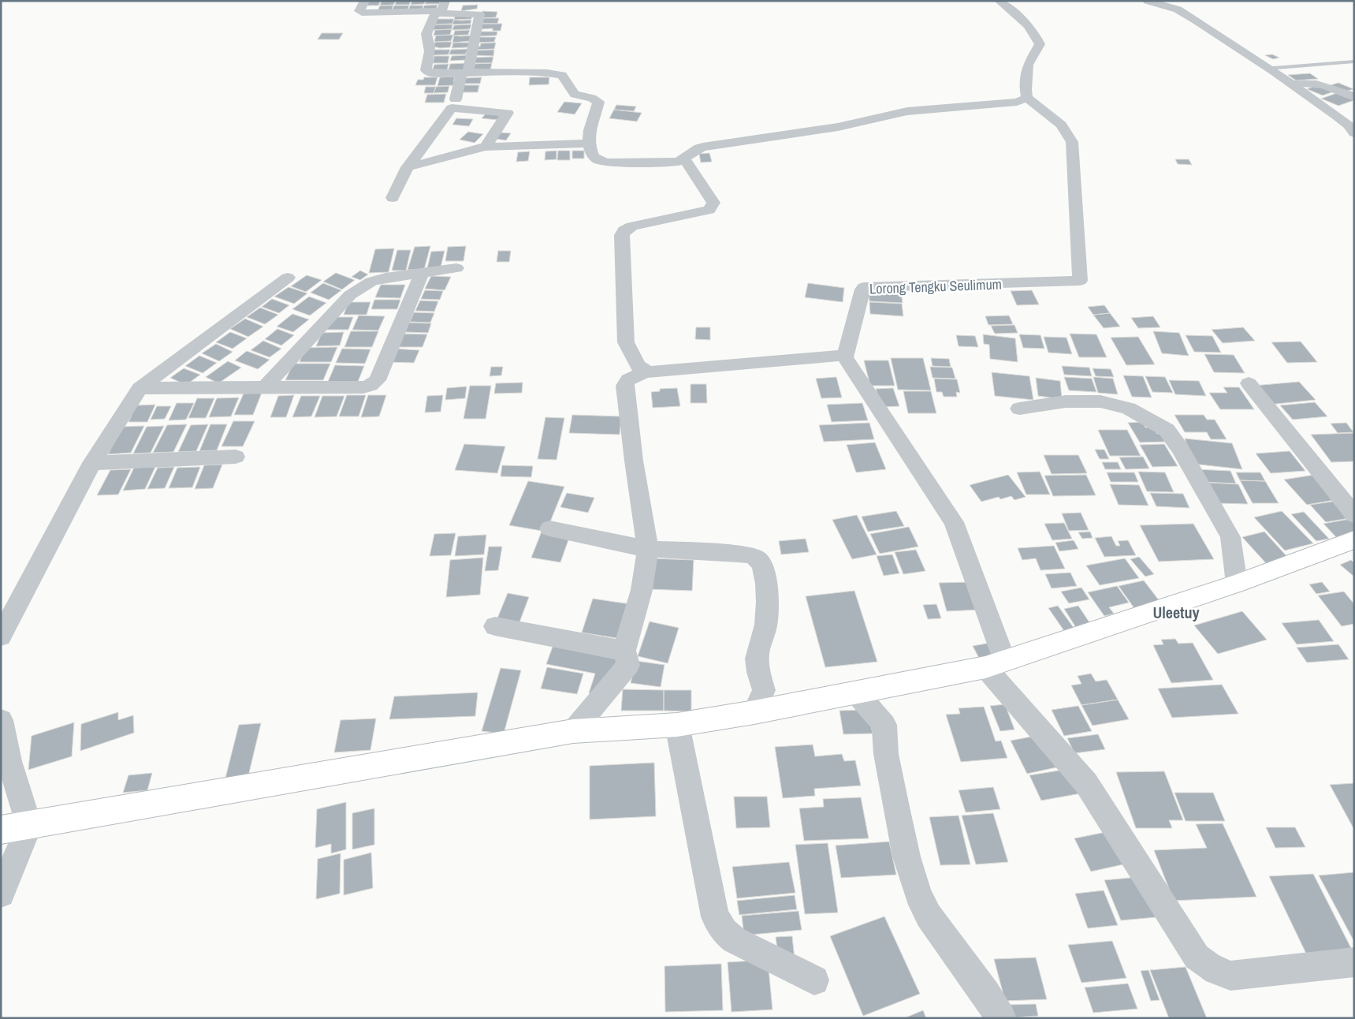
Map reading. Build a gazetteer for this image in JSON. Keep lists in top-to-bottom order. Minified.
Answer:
{"streets":{"street":["Lorong Tengku Seulimum"]},"districts":["Uleetuy"]}
